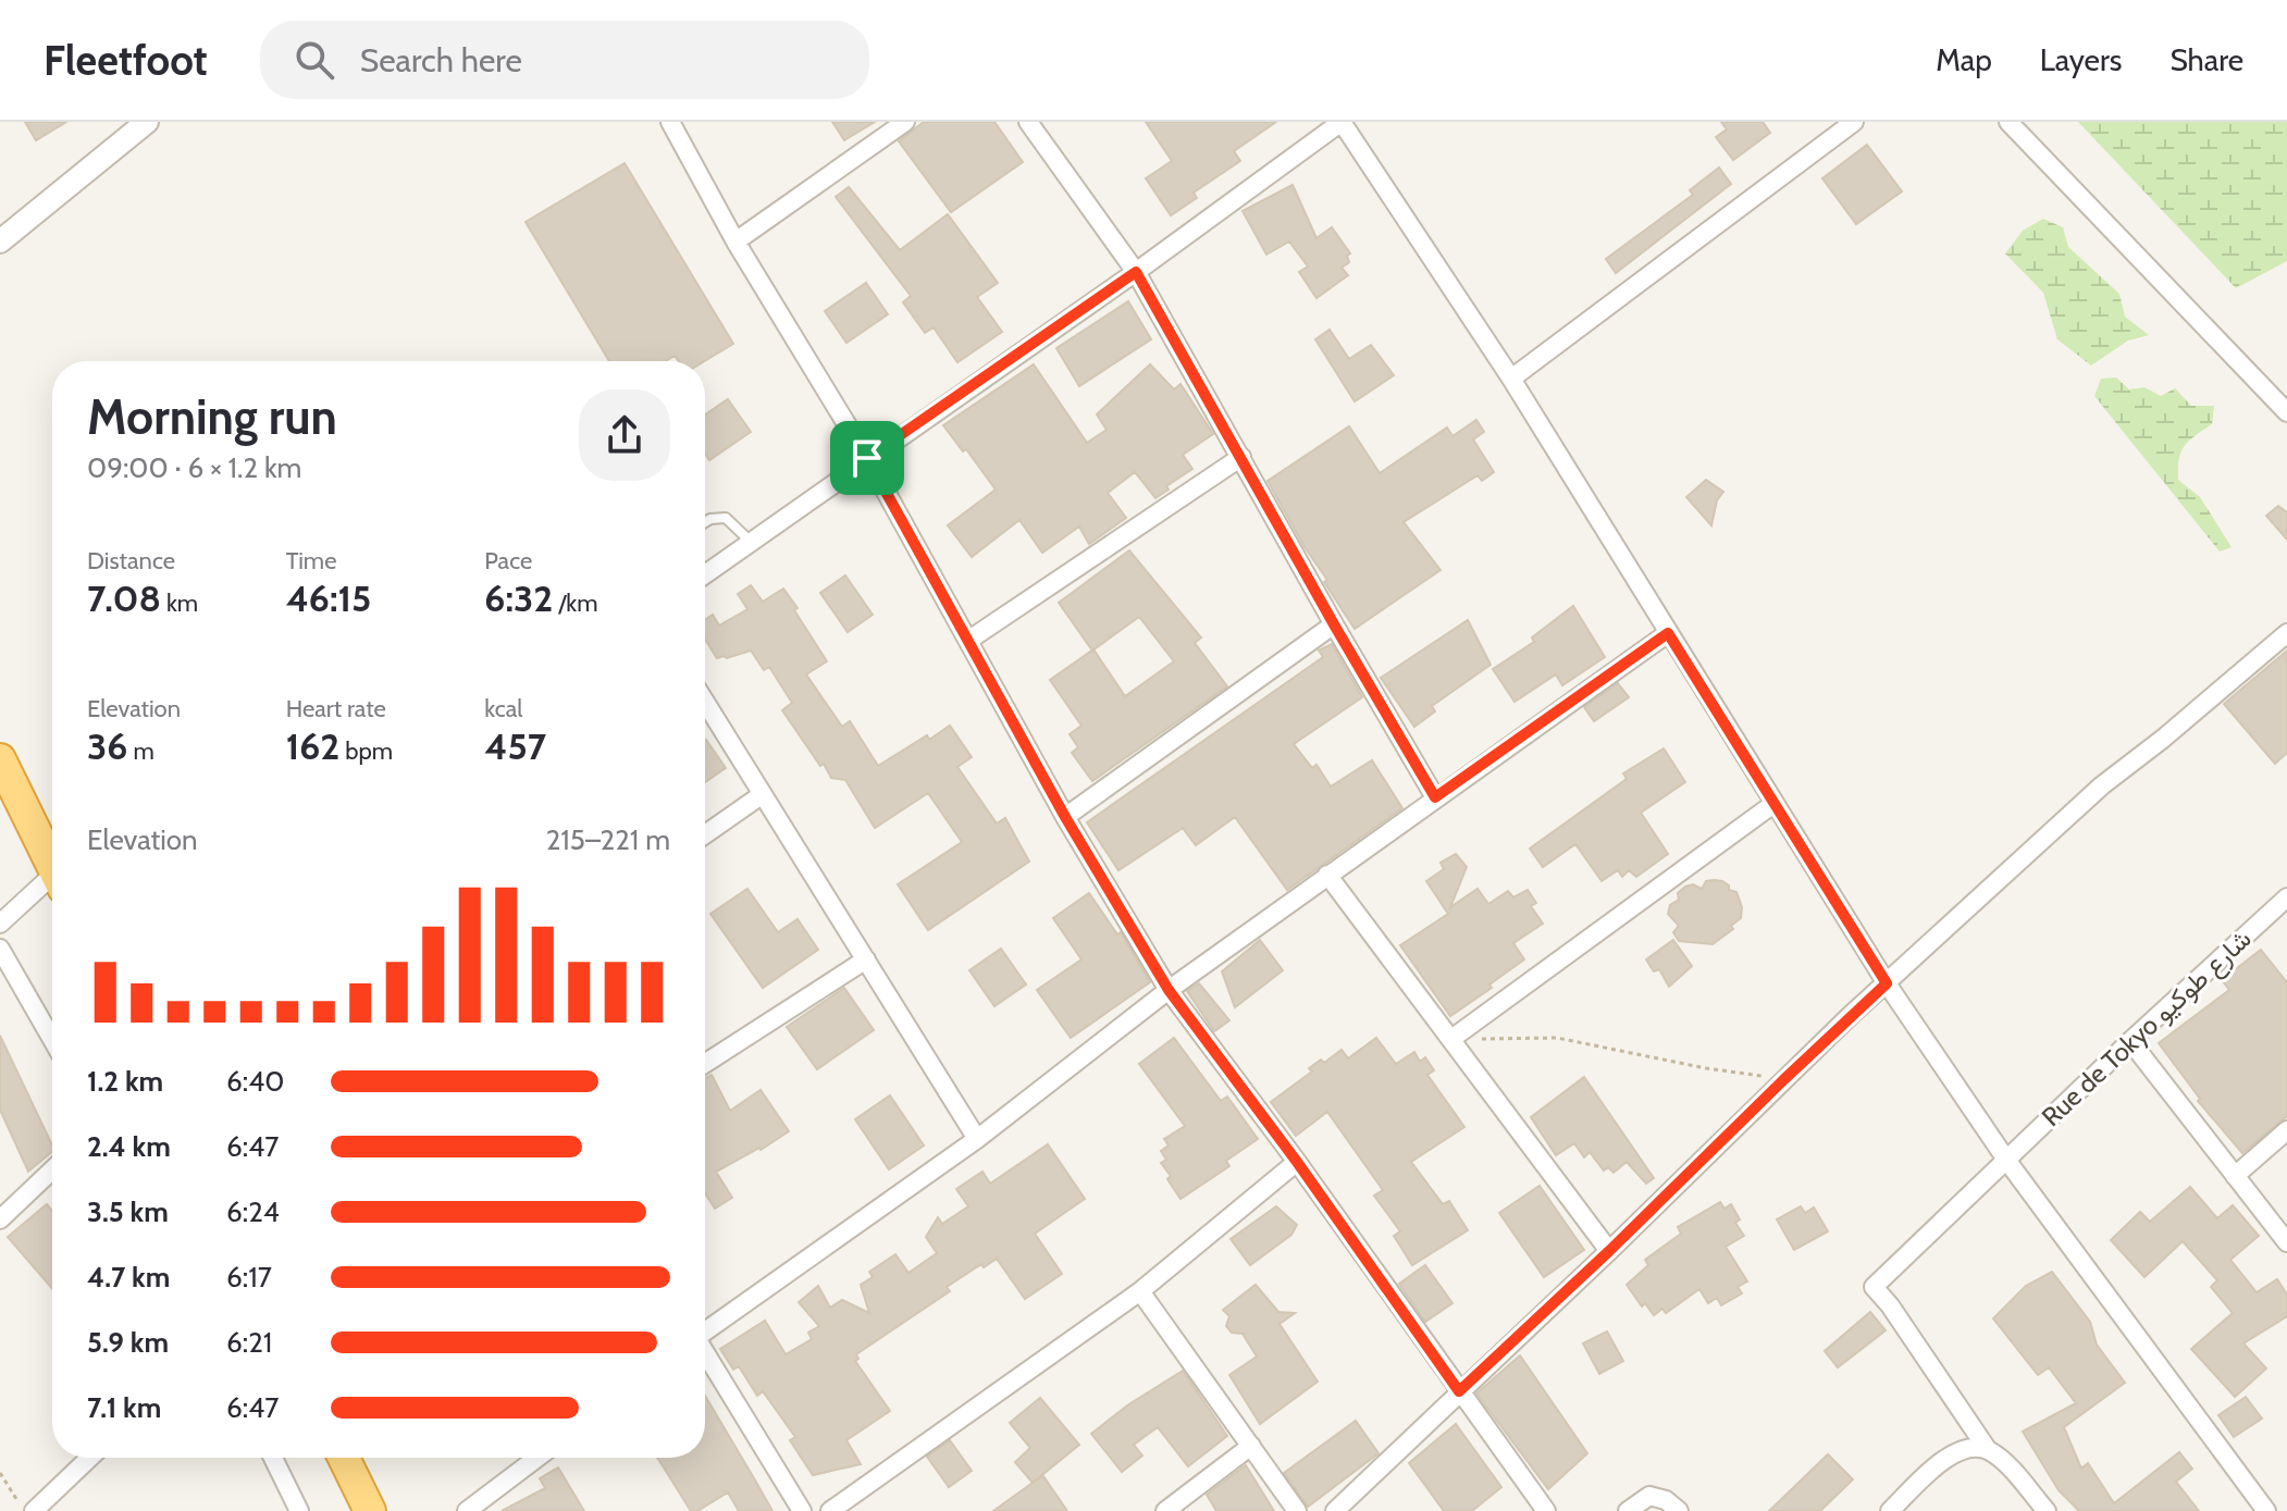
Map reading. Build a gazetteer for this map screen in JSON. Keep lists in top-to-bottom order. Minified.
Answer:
{"streets":{"street":["Rue de Tokyo شارع طوكيو"]},"page":{"header":"Fleetfoot","search":"Search here","nav":["Map","Layers","Share"],"heading":["Morning run","09:00 · 6 × 1.2 km"],"stats":[["Distance","7.08 km"],["Time","46:15"],["Pace","6:32 /km"],["Elevation","36 m"],["Heart rate","162 bpm"],["kcal","457"]],"chart":["Elevation","215–221 m"],"list":[{"name":"1.2 km","note":"6:40"},{"name":"2.4 km","note":"6:47"},{"name":"3.5 km","note":"6:24"},{"name":"4.7 km","note":"6:17"},{"name":"5.9 km","note":"6:21"},{"name":"7.1 km","note":"6:47"}]}}
